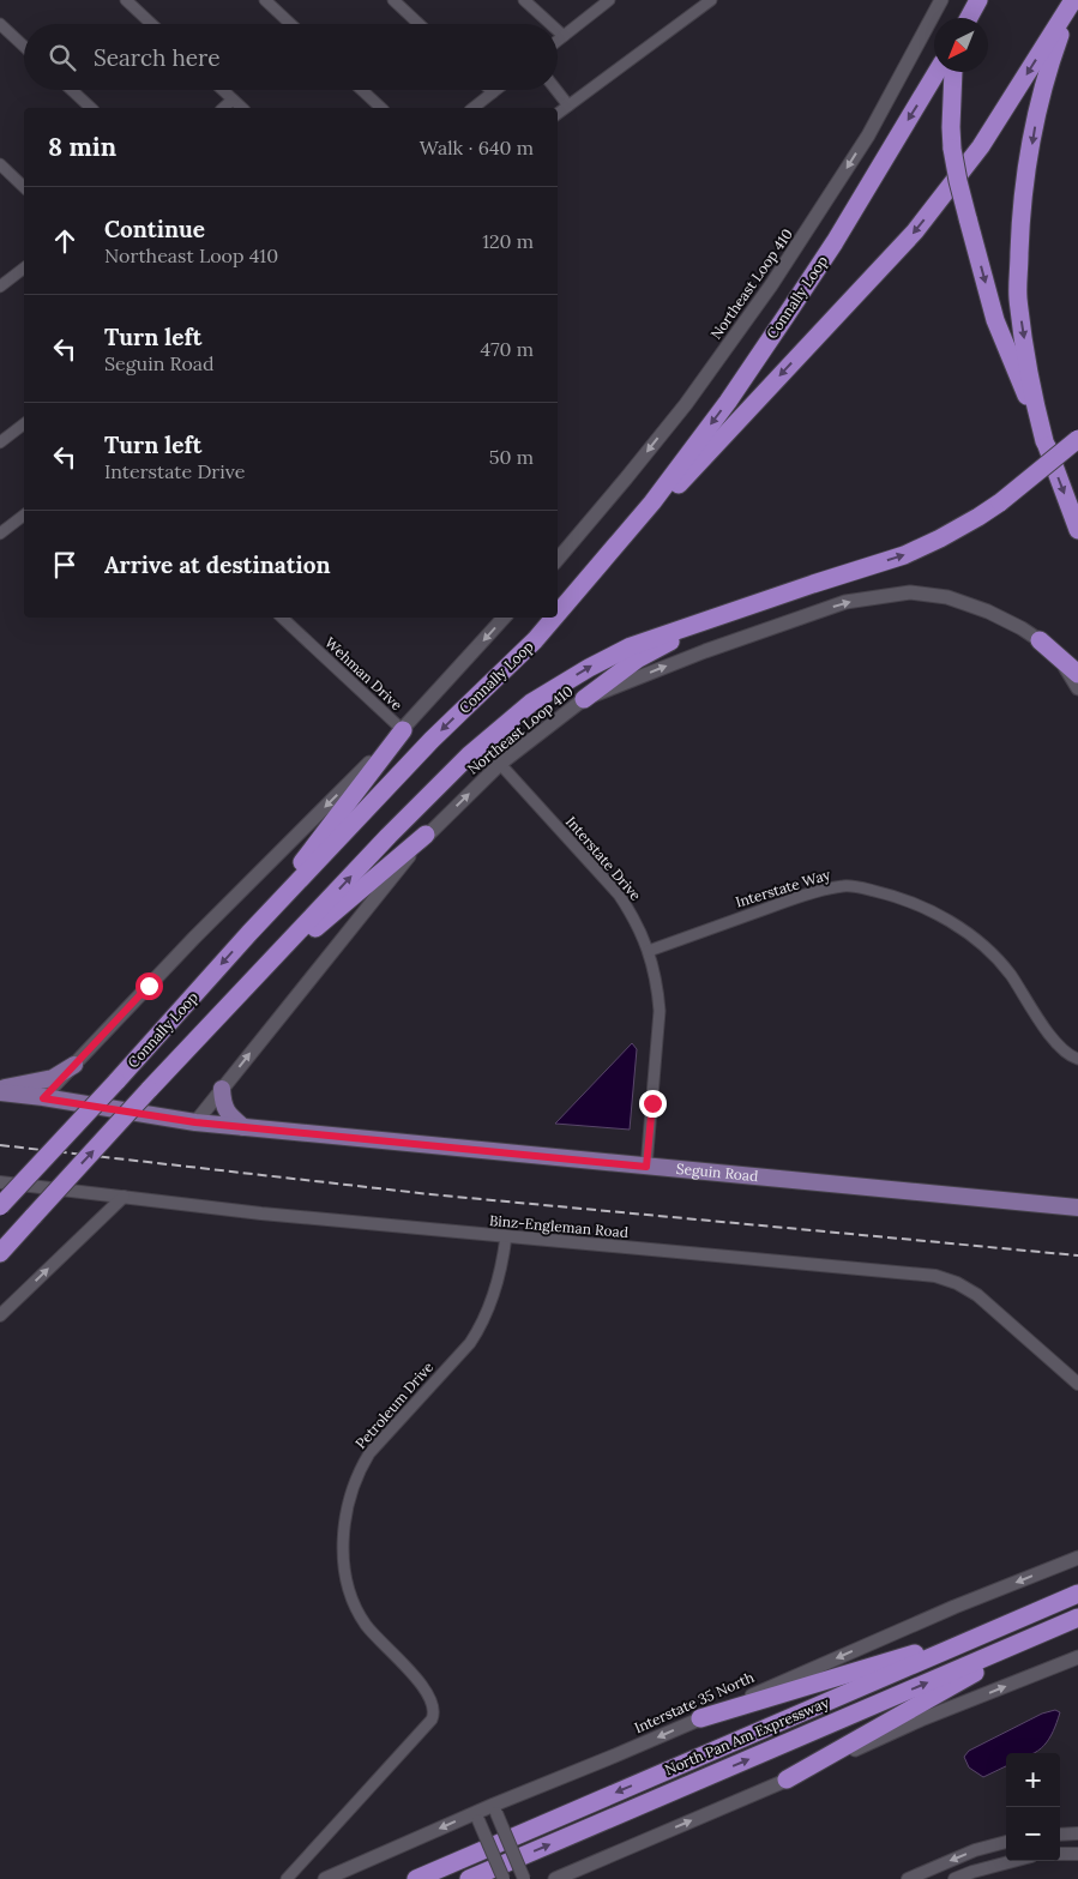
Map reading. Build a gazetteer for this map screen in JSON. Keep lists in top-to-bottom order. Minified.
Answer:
{"streets":{"highway":["Connally Loop","North Pan Am Expressway"],"main road":["Northeast Loop 410","Seguin Road","Interstate 35 North"],"street":["Wehman Drive","Interstate Drive","Interstate Way","Binz-Engleman Road","Petroleum Drive"]},"crossings":[["Northeast Loop 410","Interstate Drive"],["Northeast Loop 410","Seguin Road"],["Interstate Drive","Interstate Way"],["Interstate Drive","Seguin Road"],["Binz-Engleman Road","Petroleum Drive"]],"north":"bottom left","page":{"search":"Search here","heading":["8 min","Walk · 640 m"],"list":[["Continue","Northeast Loop 410","120 m"],["Turn left","Seguin Road","470 m"],["Turn left","Interstate Drive","50 m"],"Arrive at destination"],"map_buttons":["+","−"]}}
